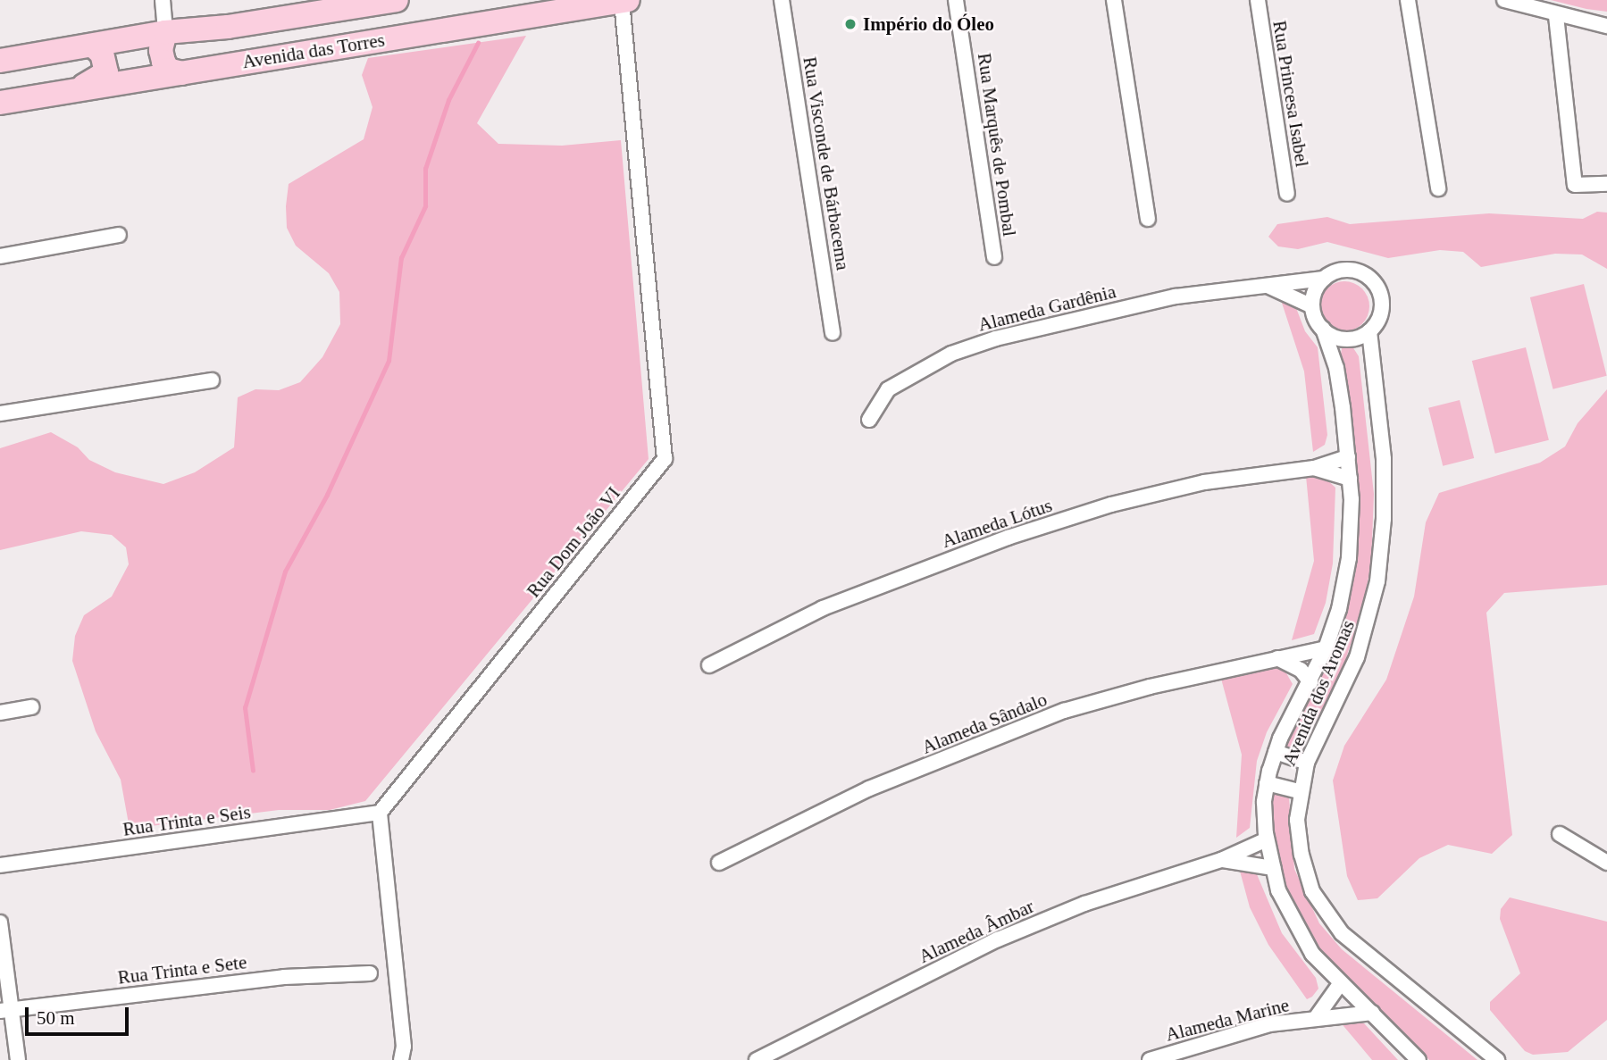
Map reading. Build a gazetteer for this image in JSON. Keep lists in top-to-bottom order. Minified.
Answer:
{"streets":{"main road":["Avenida das Torres"],"street":["Rua Princesa Isabel","Rua Marquês de Pombal","Rua Visconde de Bárbacema","Alameda Gardênia","Alameda Lótus","Rua Dom João VI","Avenida dos Aromas","Alameda Sândalo","Rua Trinta e Seis","Alameda Âmbar","Rua Trinta e Sete","Alameda Marine"]},"crossings":[["Avenida das Torres","Rua Dom João VI"],["Alameda Gardênia","Avenida dos Aromas"],["Alameda Lótus","Avenida dos Aromas"],["Rua Dom João VI","Rua Trinta e Seis"],["Avenida dos Aromas","Alameda Sândalo"],["Avenida dos Aromas","Alameda Âmbar"],["Avenida dos Aromas","Alameda Marine"]],"places":["Império do Óleo"],"scale_bar":"50 m"}
